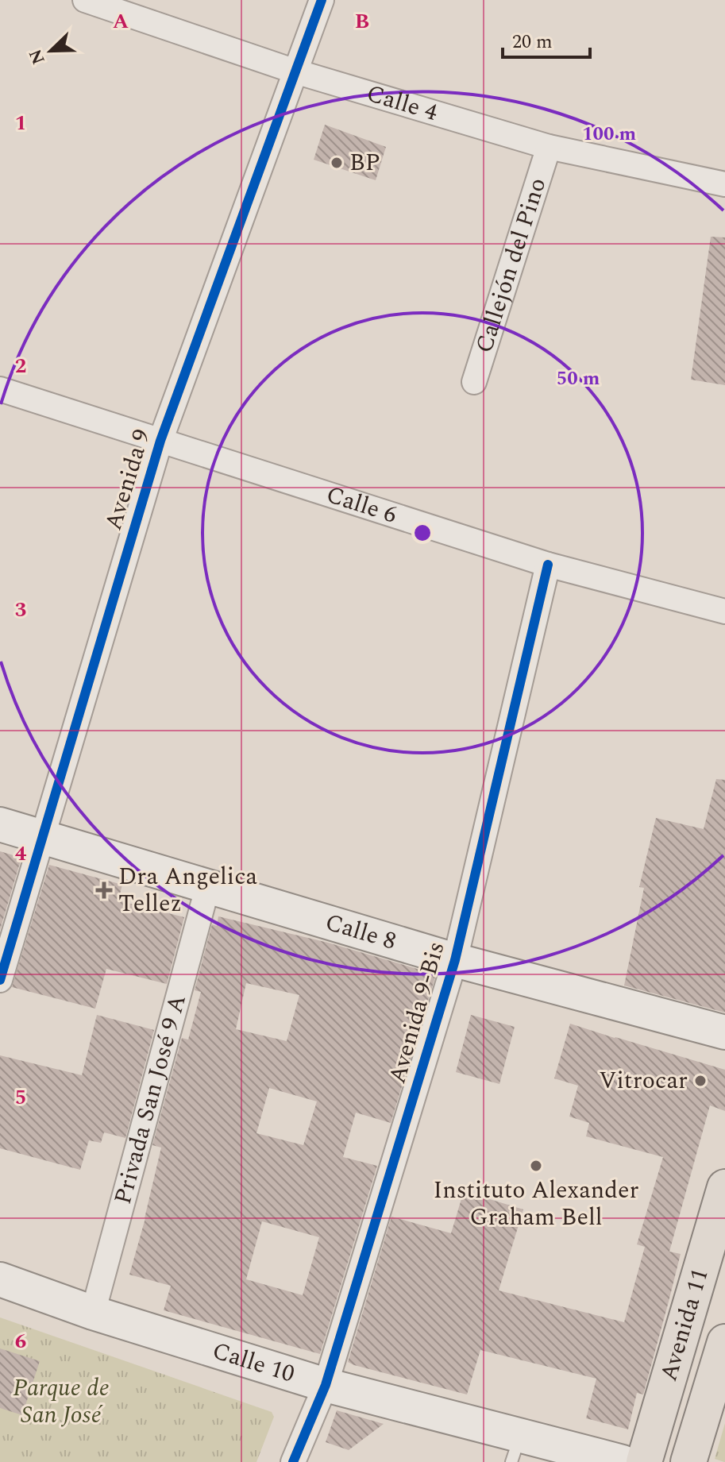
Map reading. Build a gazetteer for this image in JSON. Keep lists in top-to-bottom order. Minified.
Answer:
{"streets":{"main road":["Calle 8","Avenida 11","Calle 10"],"street":["Calle 4","Callejón del Pino","Avenida 9","Calle 6","Avenida 9-Bis","Privada San José 9 A"]},"crossings":[["Calle 4","Callejón del Pino"],["Calle 4","Avenida 9"],["Avenida 9","Calle 6"],["Avenida 9","Calle 8"],["Calle 6","Avenida 9-Bis"],["Calle 8","Avenida 9-Bis"],["Calle 8","Privada San José 9 A"],["Avenida 9-Bis","Calle 10"],["Privada San José 9 A","Calle 10"]],"parks":["Parque de San José"],"places":{"other":["BP","Vitrocar","Instituto Alexander Graham Bell"],"health":["Dra Angelica Tellez"]},"scale_bar":"20 m","north":"bottom left","grid":{"columns":["A","B"],"rows":["1","2","3","4","5","6"]},"rings":["100 m","50 m"]}
